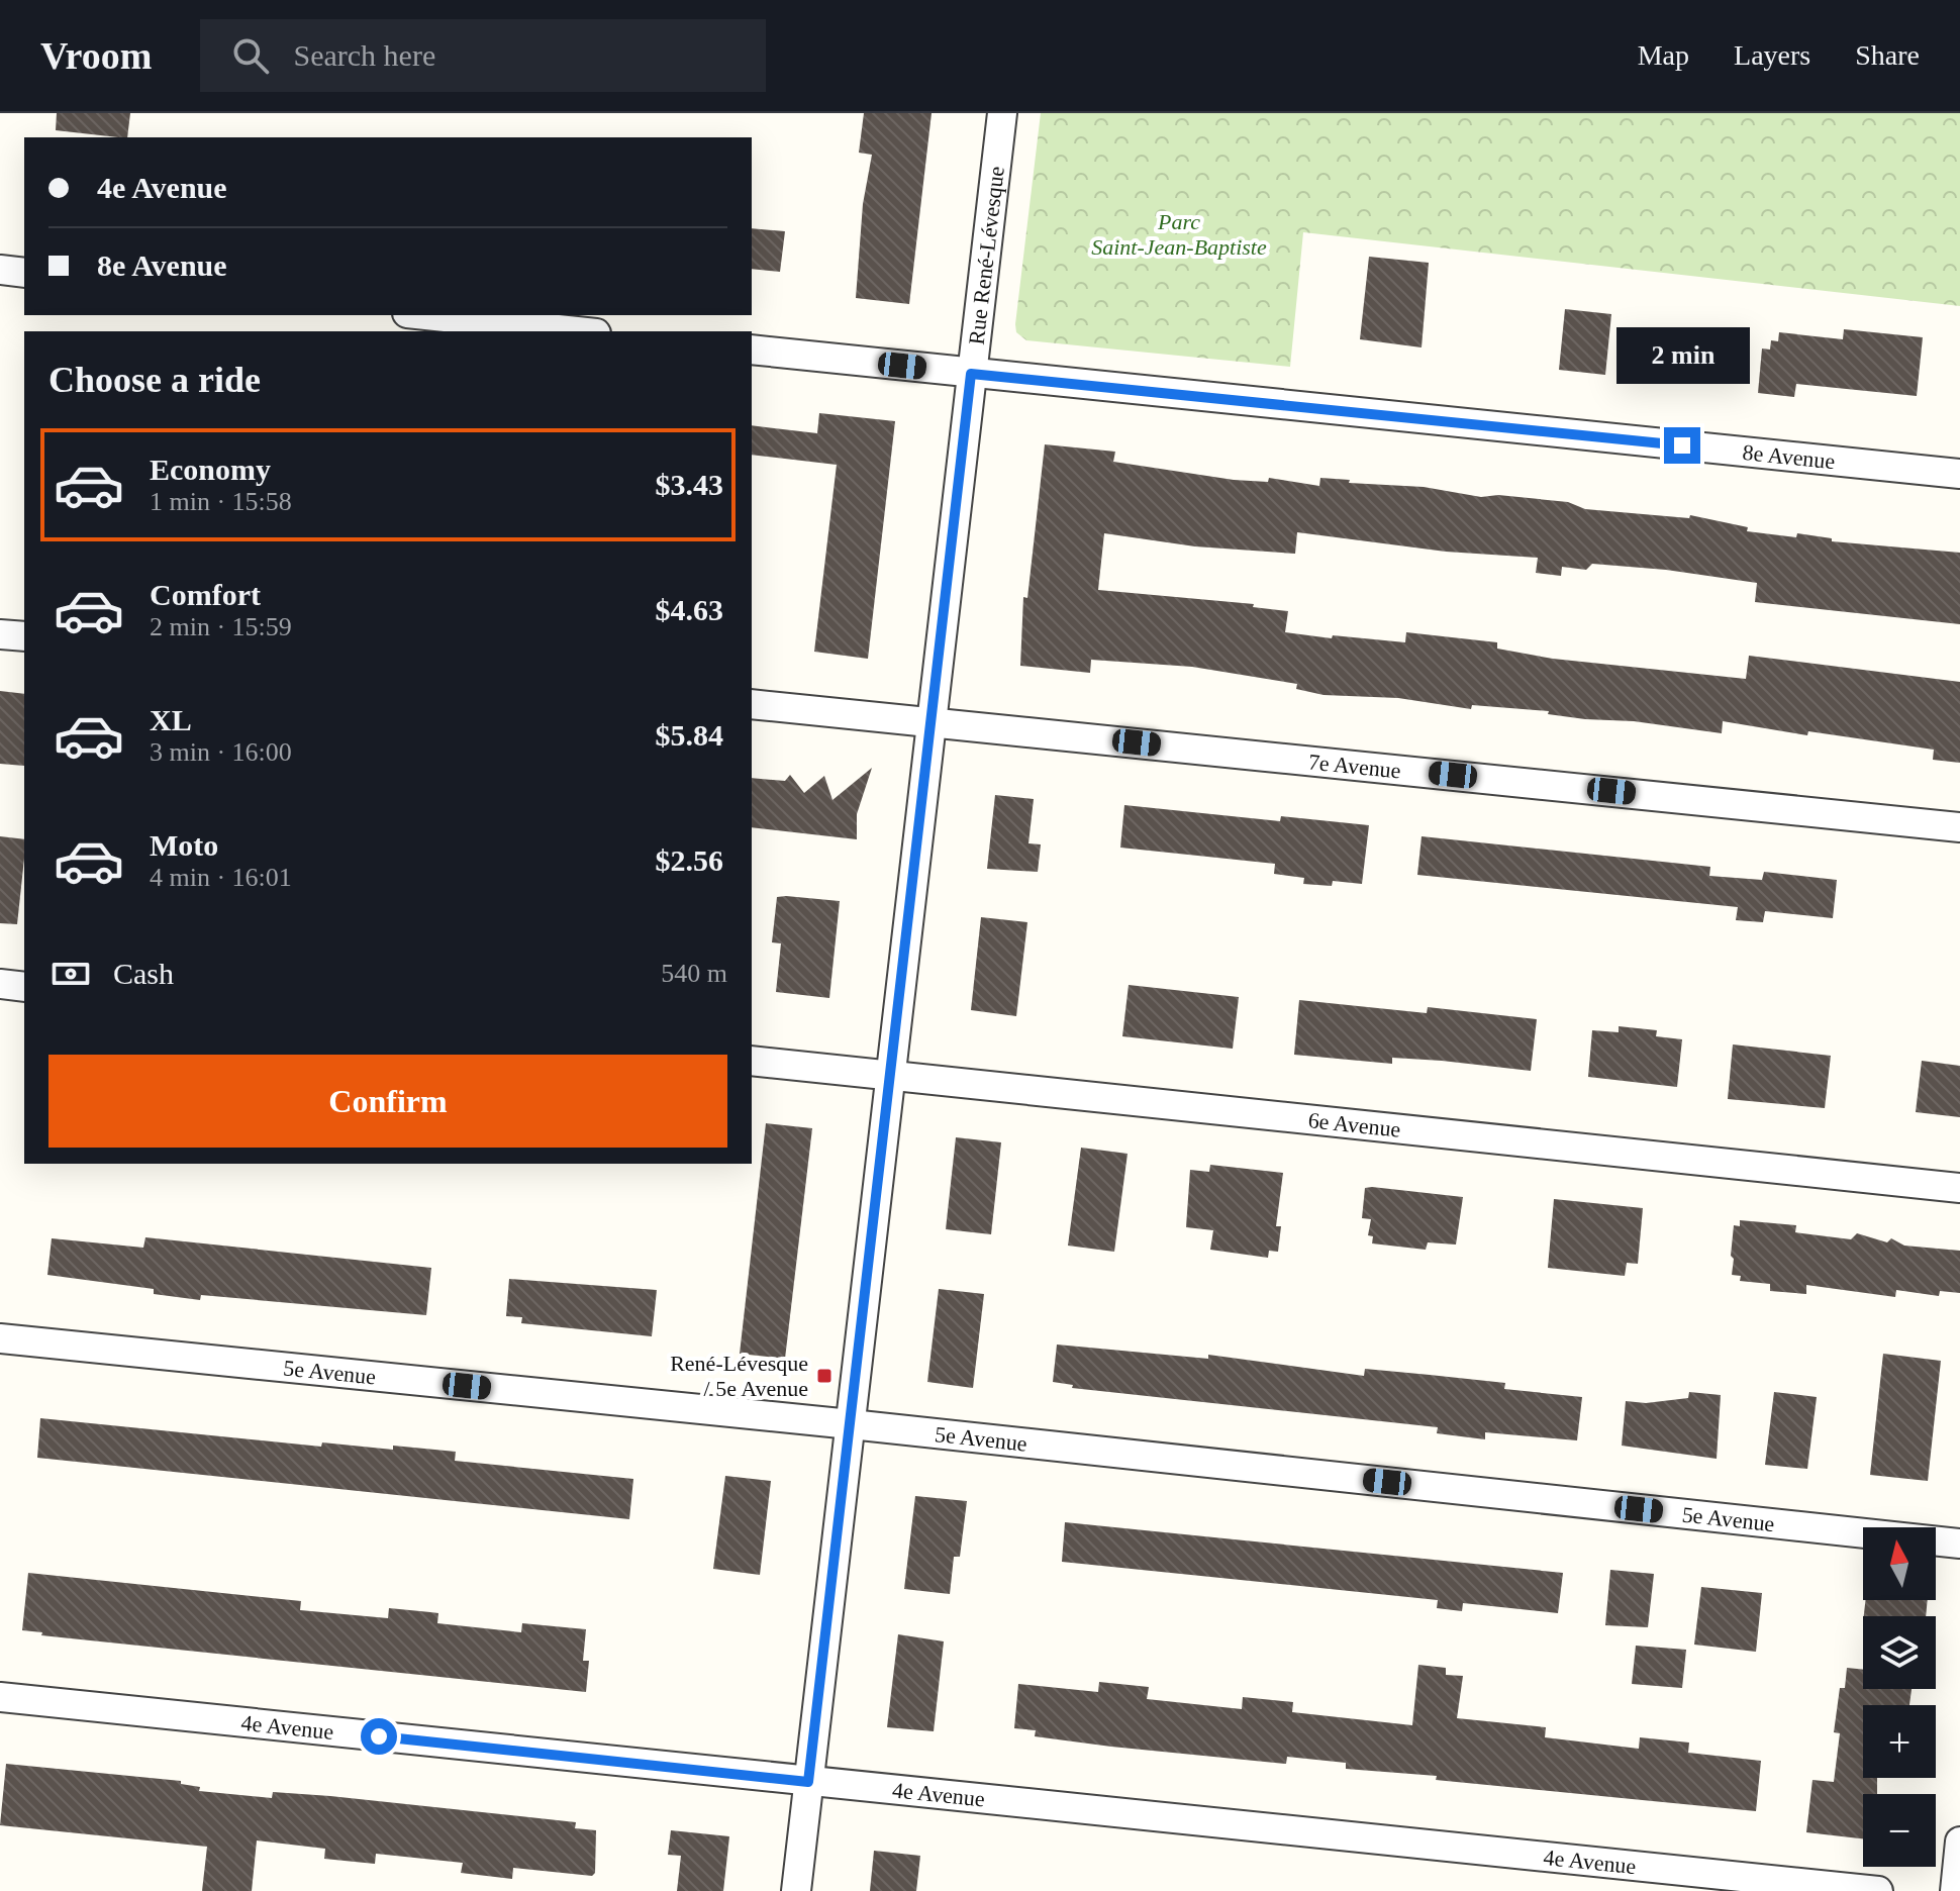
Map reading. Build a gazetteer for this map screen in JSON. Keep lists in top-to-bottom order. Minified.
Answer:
{"streets":{"street":["Rue René-Lévesque","8e Avenue","7e Avenue","6e Avenue","5e Avenue","4e Avenue"]},"crossings":[["Rue René-Lévesque","8e Avenue"],["Rue René-Lévesque","7e Avenue"],["Rue René-Lévesque","6e Avenue"],["Rue René-Lévesque","5e Avenue"],["Rue René-Lévesque","4e Avenue"]],"parks":["Parc Saint-Jean-Baptiste"],"places":{"transit":["René-Lévesque / 5e Avenue"]},"north":"top","page":{"header":"Vroom","search":"Search here","nav":["Map","Layers","Share"],"banner":["4e Avenue","8e Avenue"],"bubble":"2 min","heading":"Choose a ride","list":[{"name":"Economy","note":"1 min · 15:58","value":"$3.43"},{"name":"Comfort","note":"2 min · 15:59","value":"$4.63"},{"name":"XL","note":"3 min · 16:00","value":"$5.84"},{"name":"Moto","note":"4 min · 16:01","value":"$2.56"}],"pay":["Cash","540 m"],"buttons":"Confirm","map_buttons":["+","−"]}}
